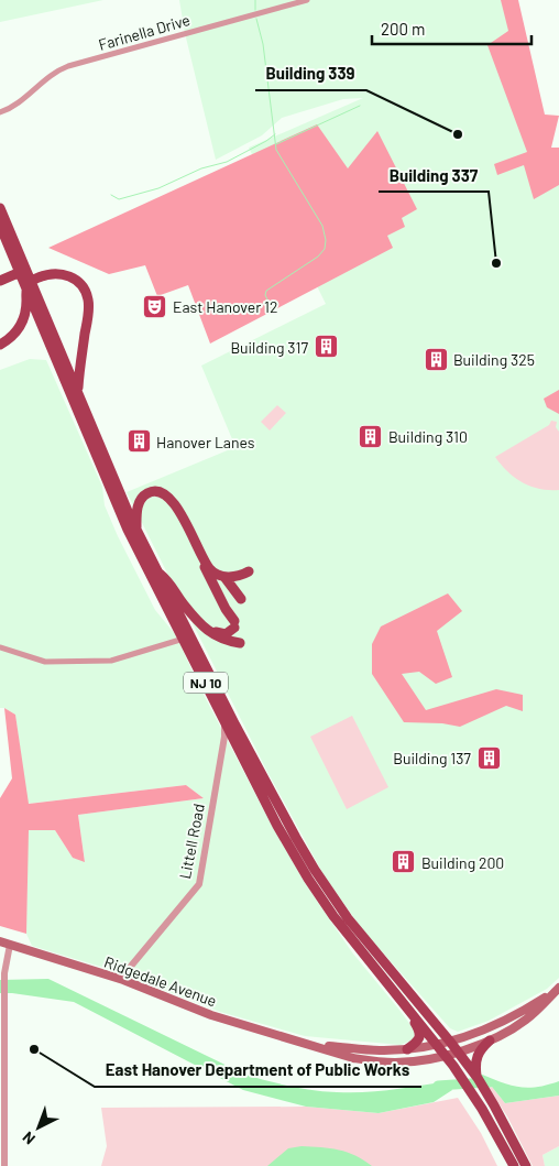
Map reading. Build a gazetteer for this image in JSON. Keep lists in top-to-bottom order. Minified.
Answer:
{"streets":{"main road":["NJ 10","Ridgedale Avenue"],"street":["Farinella Drive","Littell Road"]},"crossings":[["NJ 10","Littell Road"],["NJ 10","Ridgedale Avenue"],["Littell Road","Ridgedale Avenue"]],"places":{"other":["Building 339","Building 337","East Hanover Department of Public Works"],"theatre":["East Hanover 12"],"building":["Building 317","Building 325","Building 310","Hanover Lanes","Building 137","Building 200"]},"scale_bar":"200 m","north":"bottom left"}
